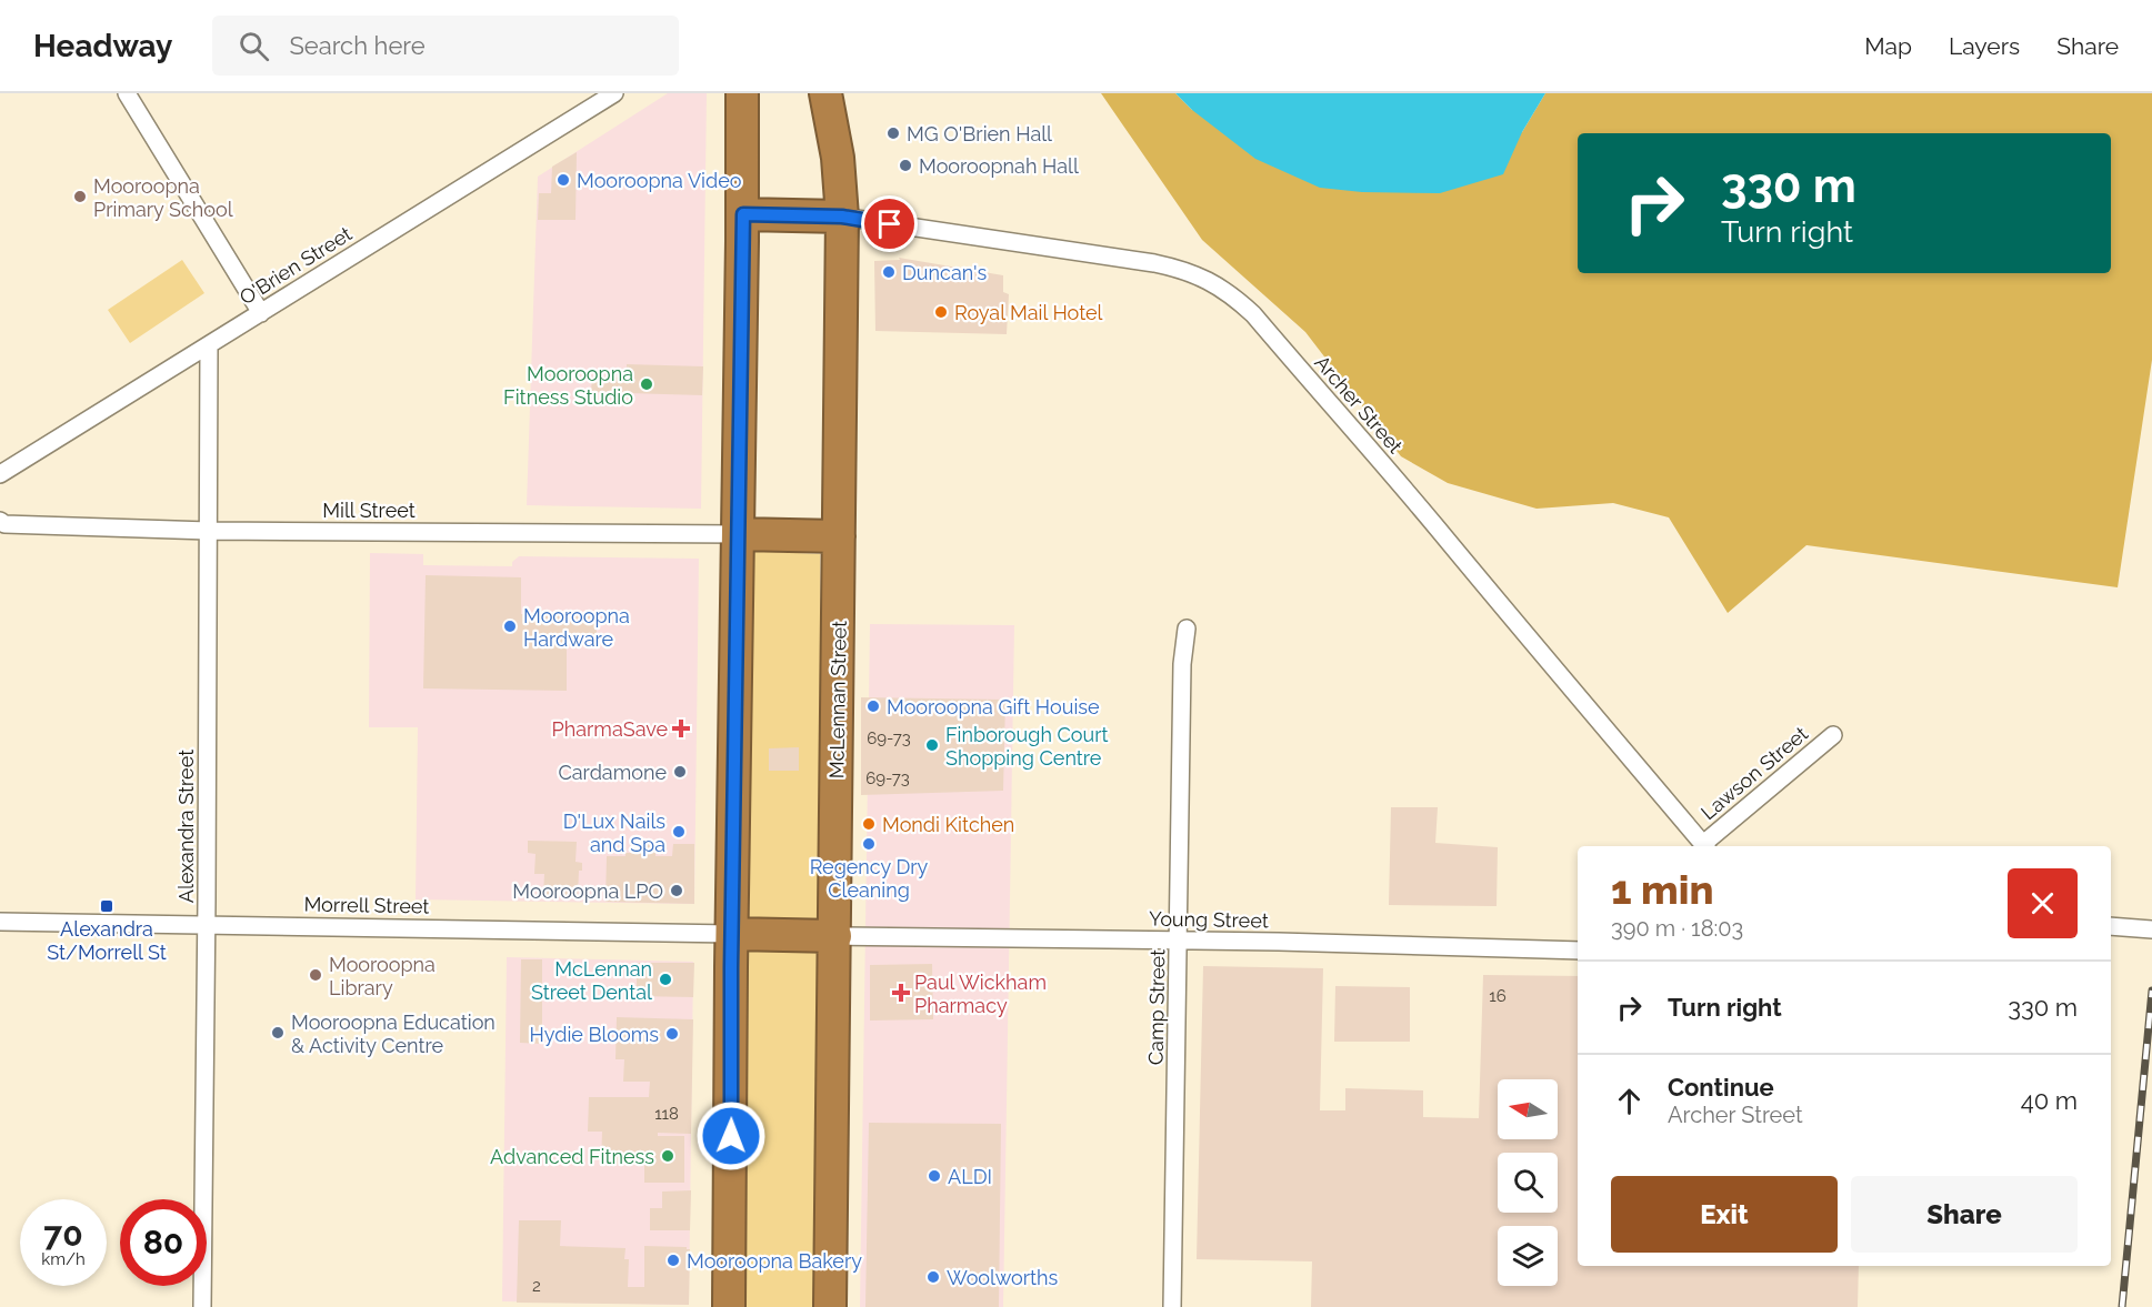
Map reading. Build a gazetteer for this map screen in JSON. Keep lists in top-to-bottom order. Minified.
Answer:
{"streets":{"highway":["McLennan Street"],"street":["O'Brien Street","Archer Street","Mill Street","Lawson Street","Alexandra Street","Morrell Street","Young Street","Camp Street"]},"crossings":[["O'Brien Street","Alexandra Street"],["Archer Street","McLennan Street"],["Archer Street","Lawson Street"],["Mill Street","Alexandra Street"],["McLennan Street","Young Street"],["Alexandra Street","Morrell Street"],["Young Street","Camp Street"]],"places":{"other":["MG O'Brien Hall","Mooroopnah Hall","Mooroopna Video","Mooroopna Primary School","Duncan's","Royal Mail Hotel","Mooroopna Fitness Studio","Mooroopna Hardware","Mooroopna Gift Houise","Finborough Court Shopping Centre","Cardamone","Mondi Kitchen","D'Lux Nails and Spa","Regency Dry Cleaning","Mooroopna LPO","Mooroopna Library","McLennan Street Dental","Mooroopna Education & Activity Centre","Hydie Blooms","Advanced Fitness","ALDI","Mooroopna Bakery","Woolworths"],"health":["PharmaSave","Paul Wickham Pharmacy"],"transit":["Alexandra St/Morrell St"]},"house_numbers":["69-73","69-73","16","118","2"],"north":"left","page":{"header":"Headway","search":"Search here","nav":["Map","Layers","Share"],"turn":["330 m","Turn right"],"heading":["1 min","390 m · 18:03"],"list":[{"name":"Turn right","value":"330 m"},{"name":"Continue","note":"Archer Street","value":"40 m"}],"buttons":["Exit","Share"],"speed":"70 km/h","limit":"80"}}
